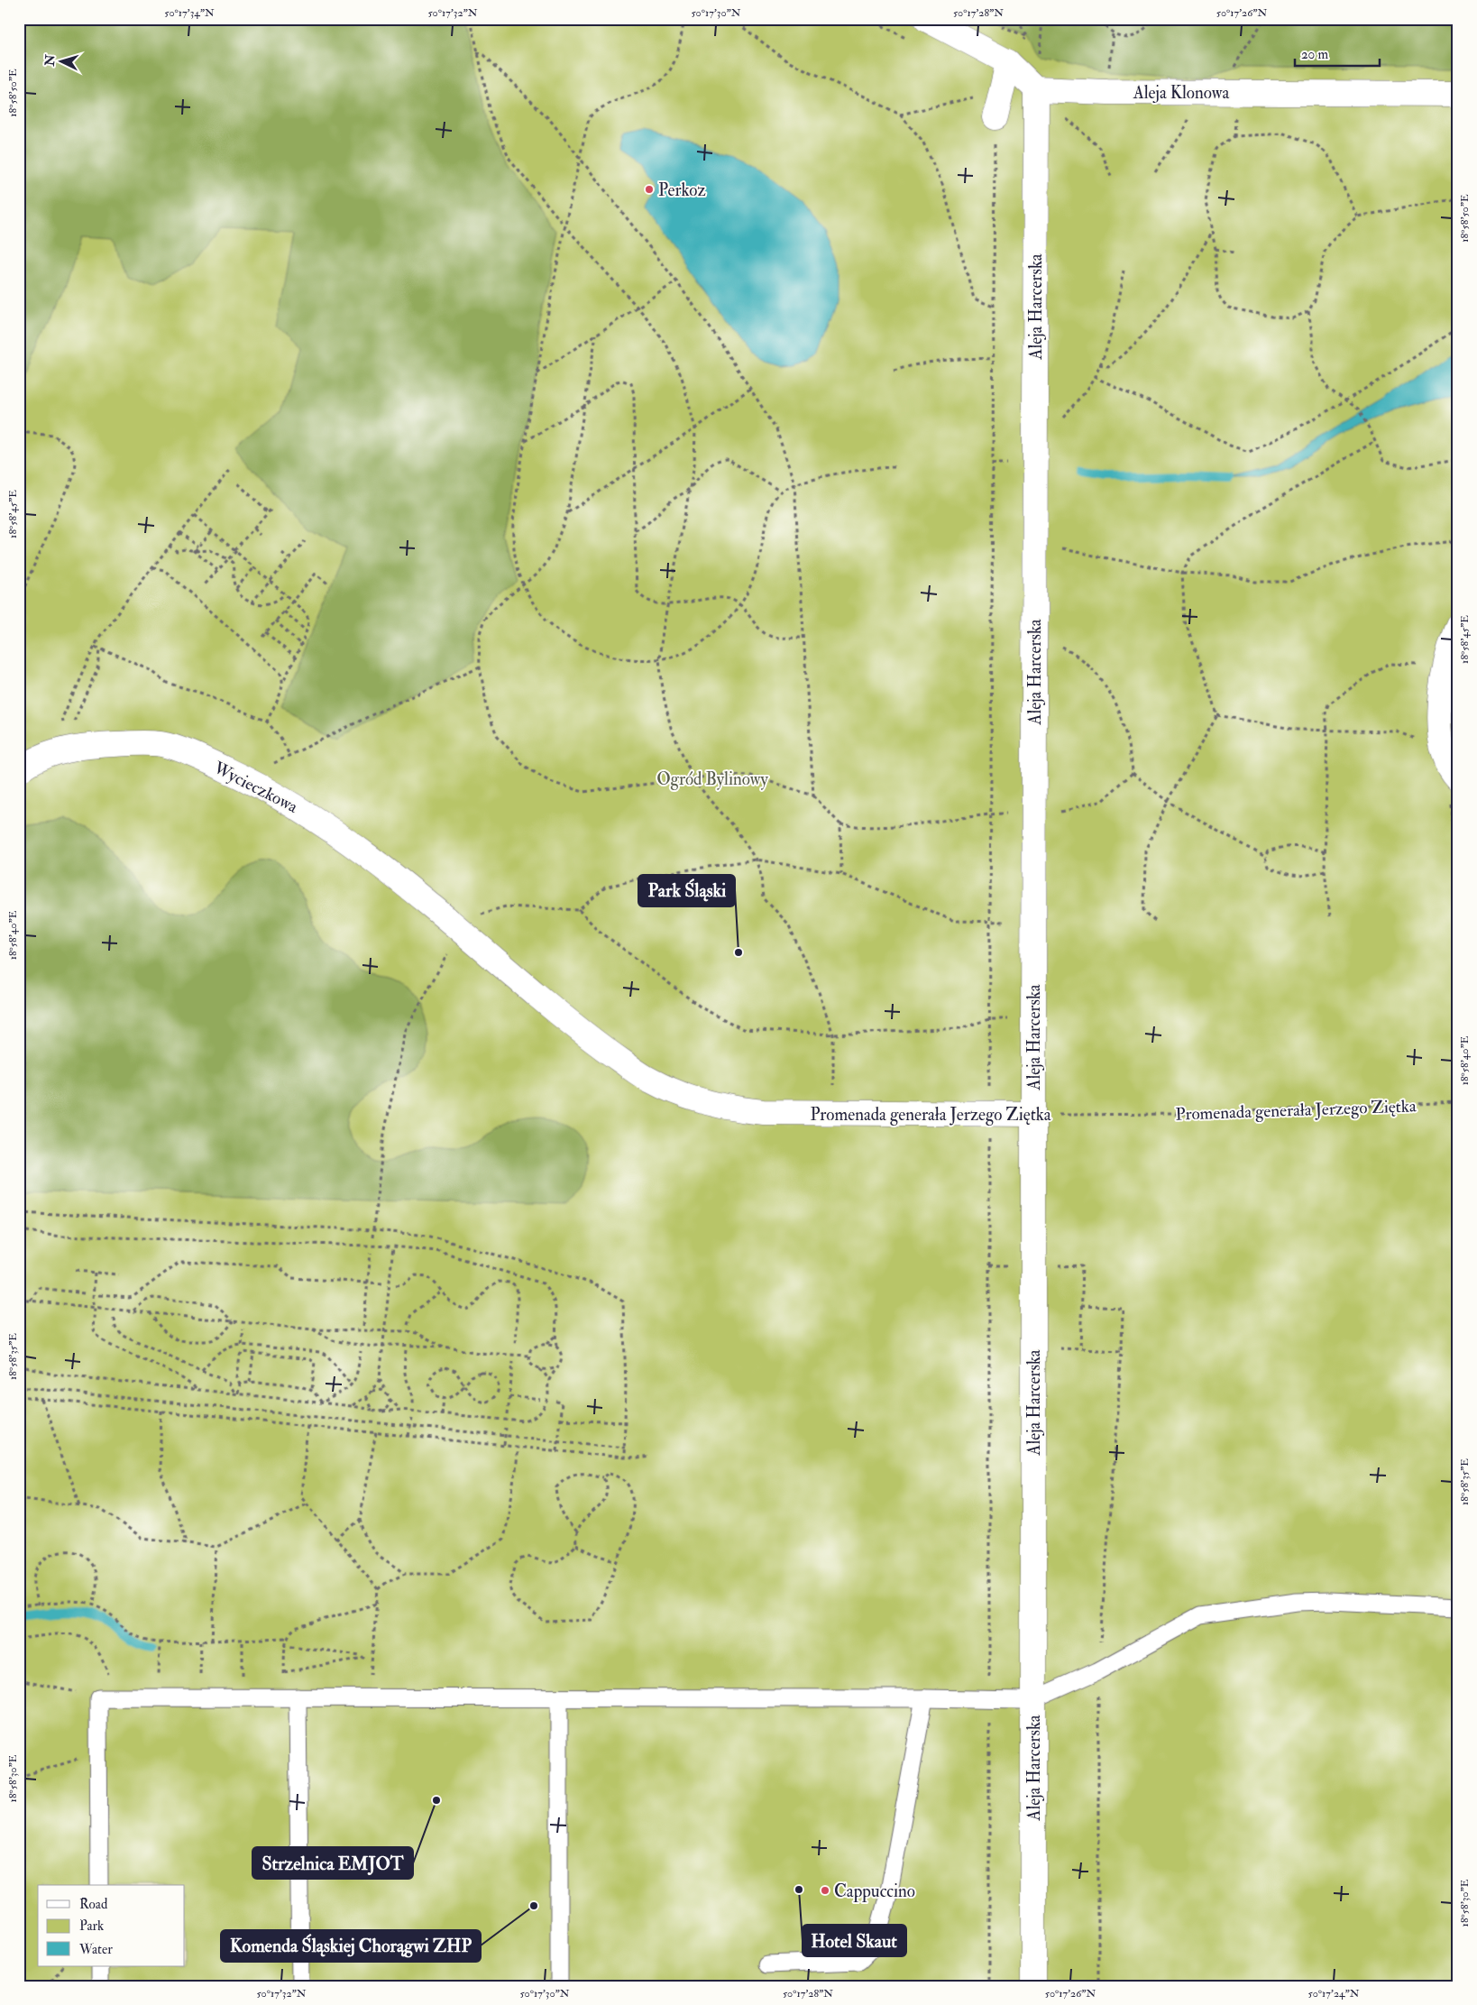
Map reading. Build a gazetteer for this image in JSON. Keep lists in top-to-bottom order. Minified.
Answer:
{"streets":{"street":["Aleja Klonowa","Aleja Harcerska","Wycieczkowa","Promenada generała Jerzego Ziętka"]},"crossings":[["Aleja Klonowa","Aleja Harcerska"],["Aleja Harcerska","Promenada generała Jerzego Ziętka"],["Wycieczkowa","Promenada generała Jerzego Ziętka"]],"parks":["Ogród Bylinowy"],"places":["Perkoz","Park Śląski","Strzelnica EMJOT","Hotel Skaut","Cappuccino","Komenda Śląskiej Chorągwi ZHP"],"legend":["Road","Park","Water"],"scale_bar":"20 m","north":"left","coordinates":["50°17'34\"N","50°17'32\"N","50°17'30\"N","50°17'28\"N","50°17'26\"N","18°58'50\"E","18°58'45\"E","18°58'40\"E","18°58'35\"E","18°58'30\"E","50°17'24\"N"]}
